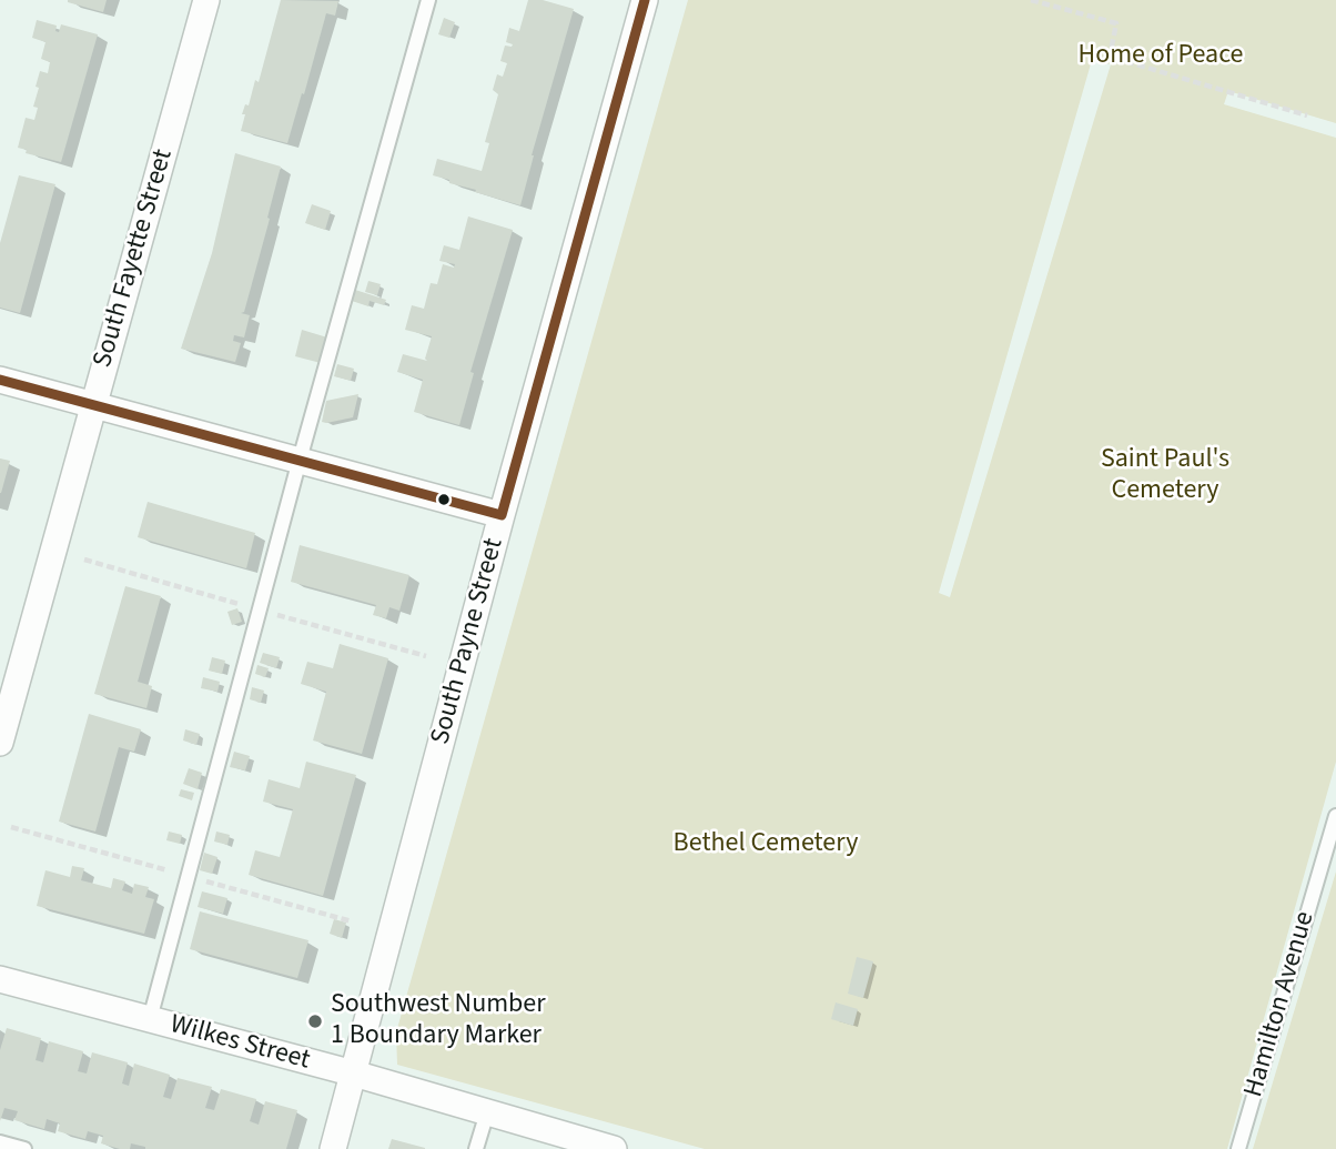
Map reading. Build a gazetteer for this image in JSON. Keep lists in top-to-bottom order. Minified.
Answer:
{"streets":{"street":["South Fayette Street","South Payne Street","Wilkes Street"],"lane":["Hamilton Avenue"]},"crossings":[["South Payne Street","Wilkes Street"]],"parks":["Home of Peace","Saint Paul's Cemetery","Bethel Cemetery"],"places":["Southwest Number 1 Boundary Marker"]}
